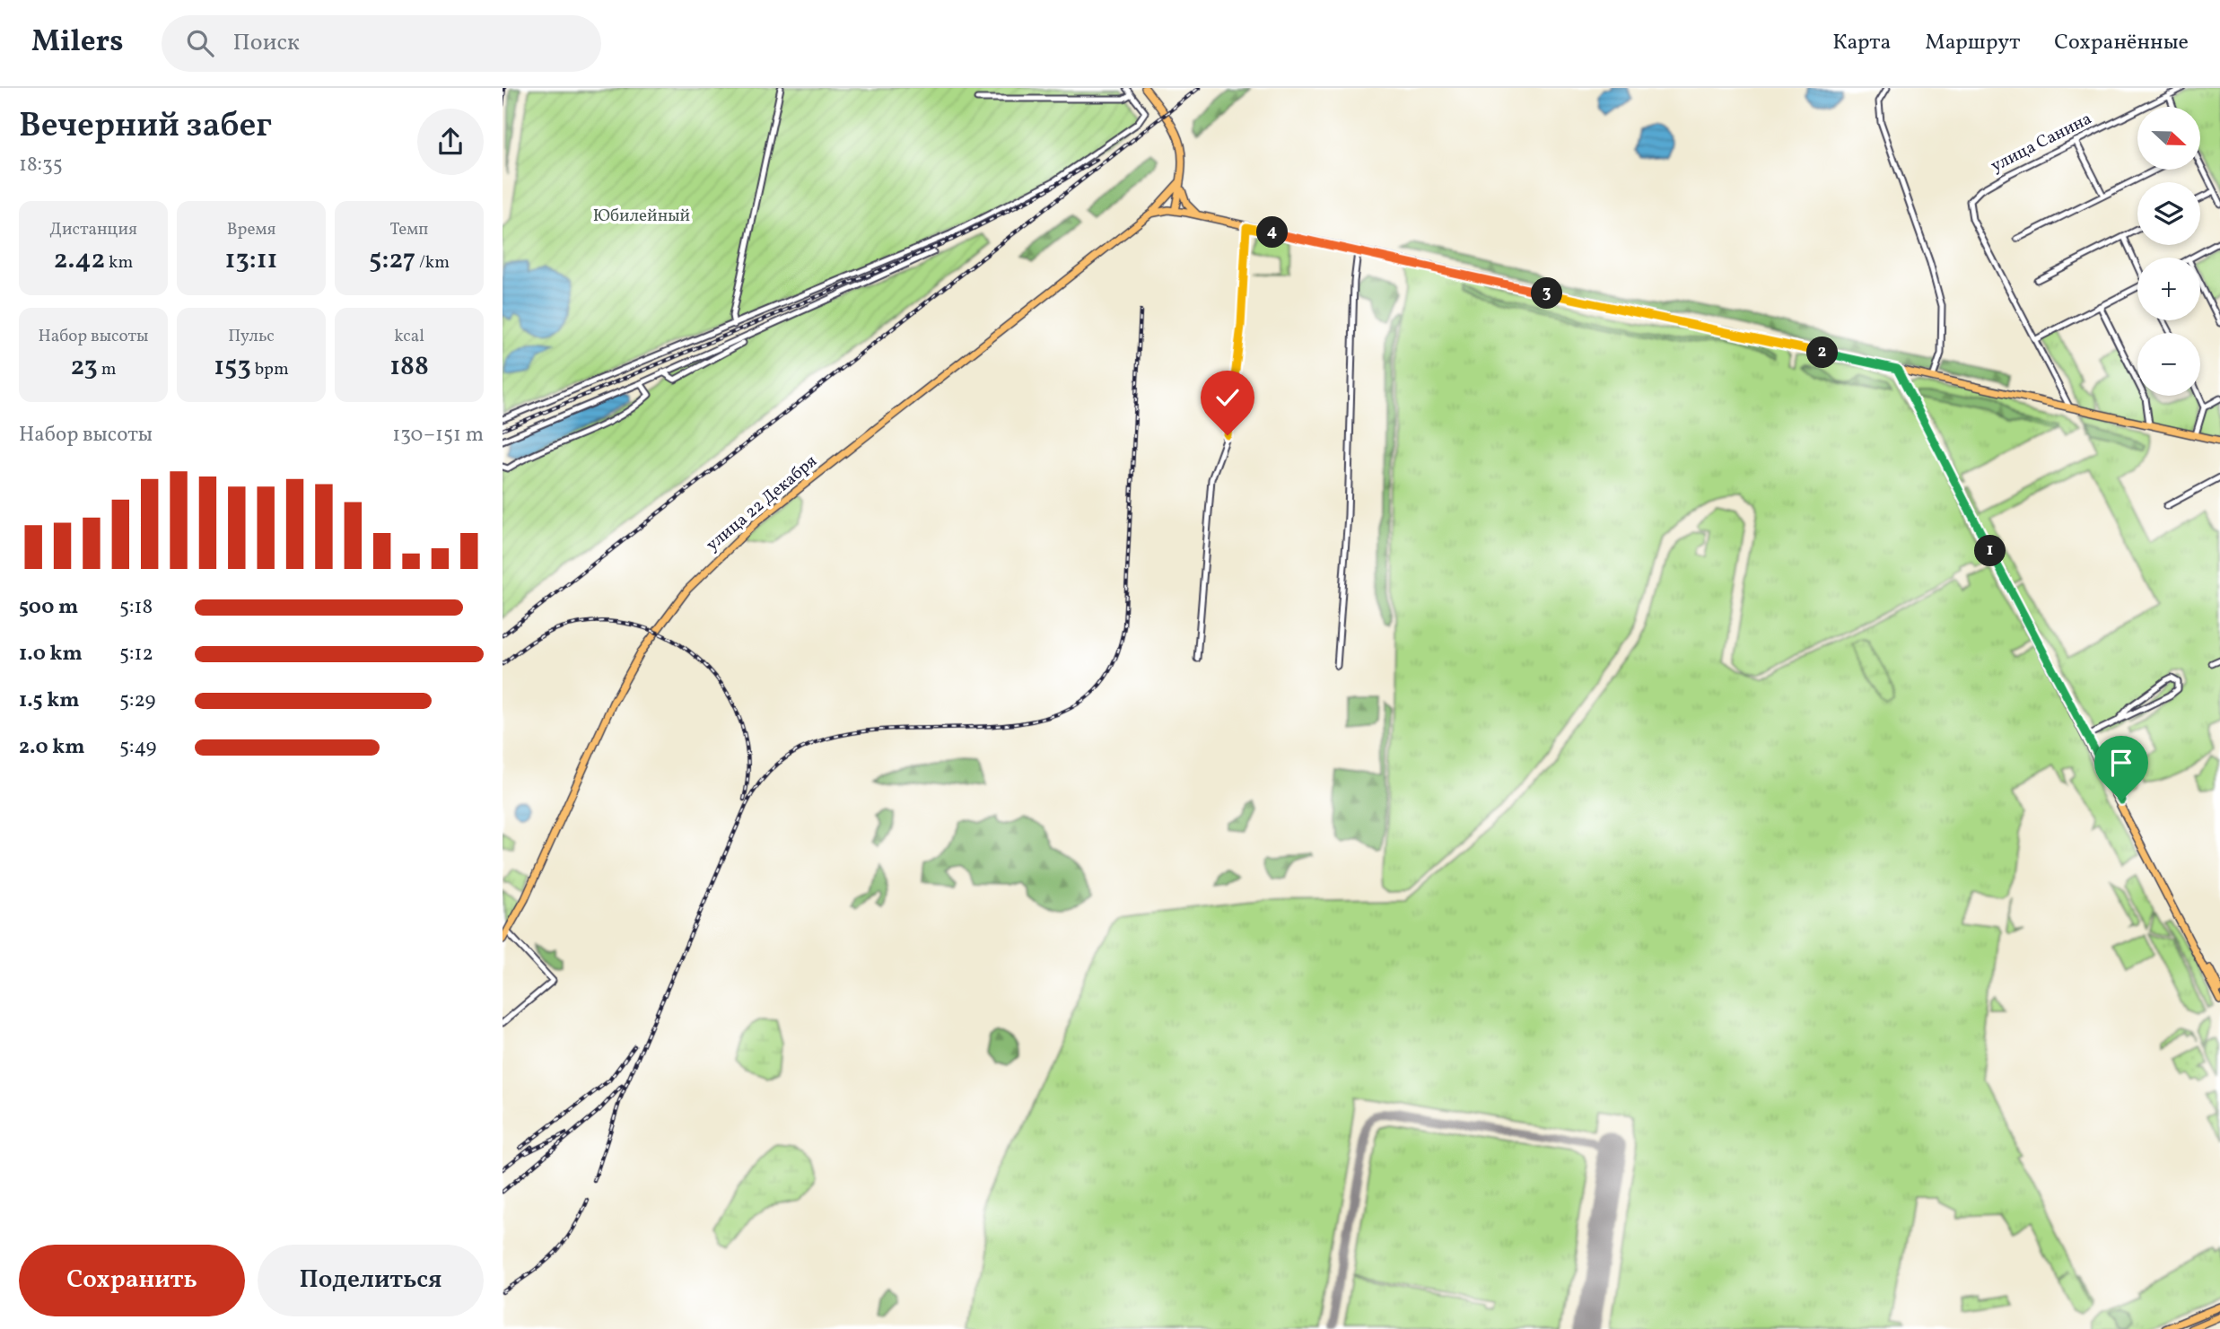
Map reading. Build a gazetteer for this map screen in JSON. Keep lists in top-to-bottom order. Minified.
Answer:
{"streets":{"main road":["улица 22 Декабря"],"street":["улица Санина"]},"parks":["Юбилейный"],"north":"right","page":{"header":"Milers","search":"Поиск","nav":["Карта","Маршрут","Сохранённые"],"heading":["Вечерний забег","18:35"],"map_buttons":["+","−"],"stats":[["Дистанция","2.42 km"],["Время","13:11"],["Темп","5:27 /km"],["Набор высоты","23 m"],["Пульс","153 bpm"],["kcal","188"]],"pins":["4","3","2","1"],"chart":["Набор высоты","130–151 m"],"list":[{"name":"500 m","note":"5:18"},{"name":"1.0 km","note":"5:12"},{"name":"1.5 km","note":"5:29"},{"name":"2.0 km","note":"5:49"}],"buttons":["Сохранить","Поделиться"]}}
